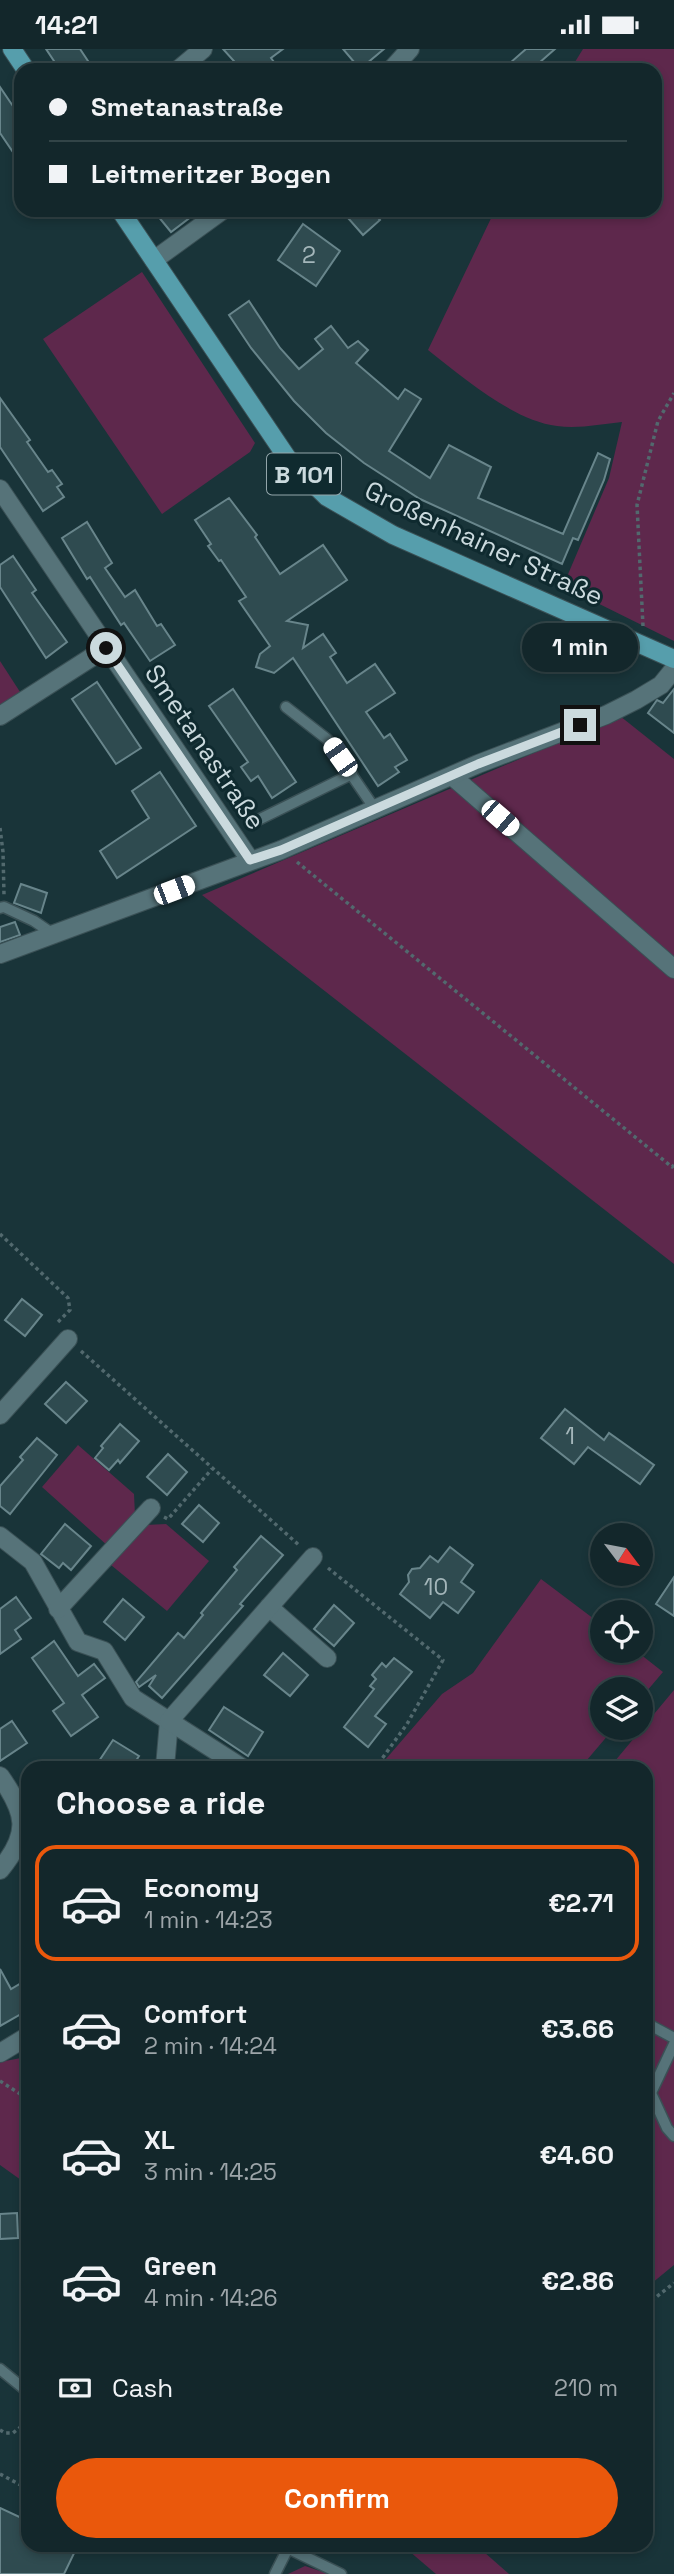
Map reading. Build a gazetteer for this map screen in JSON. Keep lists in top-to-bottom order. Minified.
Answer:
{"streets":{"main road":["B 101","Großenhainer Straße"],"street":["Smetanastraße"]},"house_numbers":["2","1","10"],"north":"bottom right","page":{"status":"14:21","banner":["Smetanastraße","Leitmeritzer Bogen"],"bubble":"1 min","heading":"Choose a ride","list":[{"name":"Economy","note":"1 min · 14:23","value":"€2.71"},{"name":"Comfort","note":"2 min · 14:24","value":"€3.66"},{"name":"XL","note":"3 min · 14:25","value":"€4.60"},{"name":"Green","note":"4 min · 14:26","value":"€2.86"}],"pay":["Cash","210 m"],"buttons":"Confirm"}}
